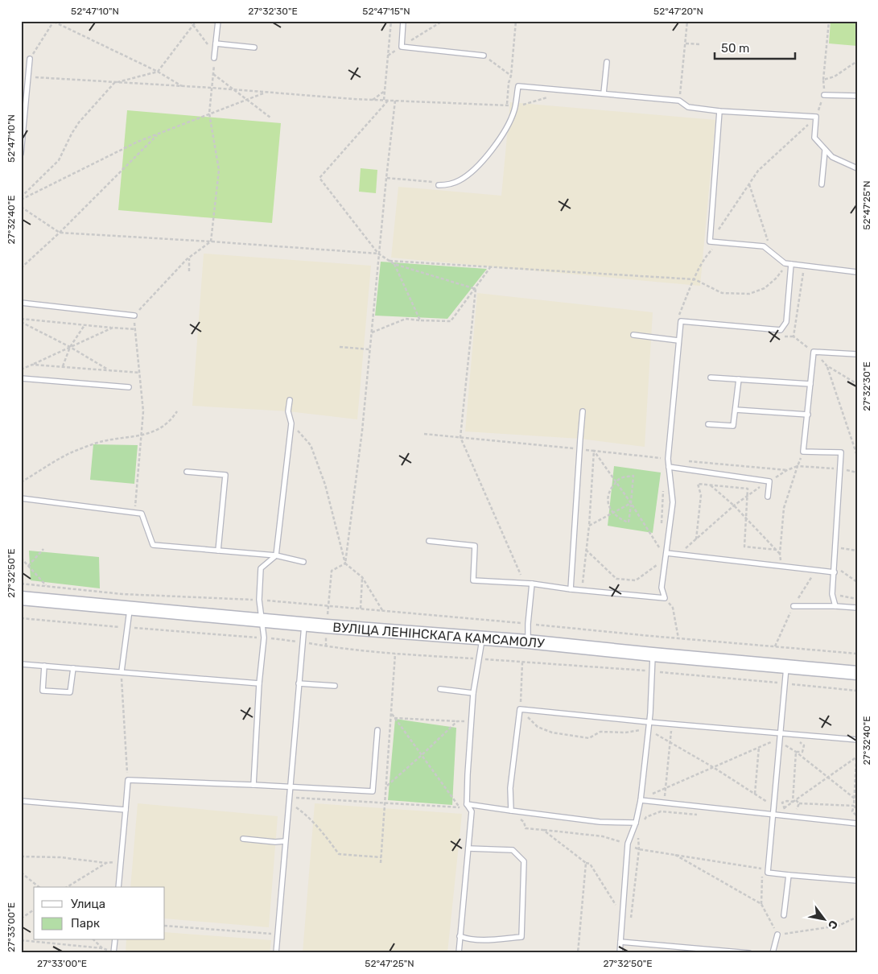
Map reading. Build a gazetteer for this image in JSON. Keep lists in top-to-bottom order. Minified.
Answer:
{"streets":{"main road":["ВУЛІЦА ЛЕНІНСКАГА КАМСАМОЛУ"]},"legend":["Улица","Парк"],"scale_bar":"50 m","north":"bottom right","coordinates":["52°47'10\"N","27°32'30\"E","52°47'15\"N","52°47'20\"N","52°47'25\"N","27°32'40\"E","27°32'50\"E","27°33'00\"E"]}
